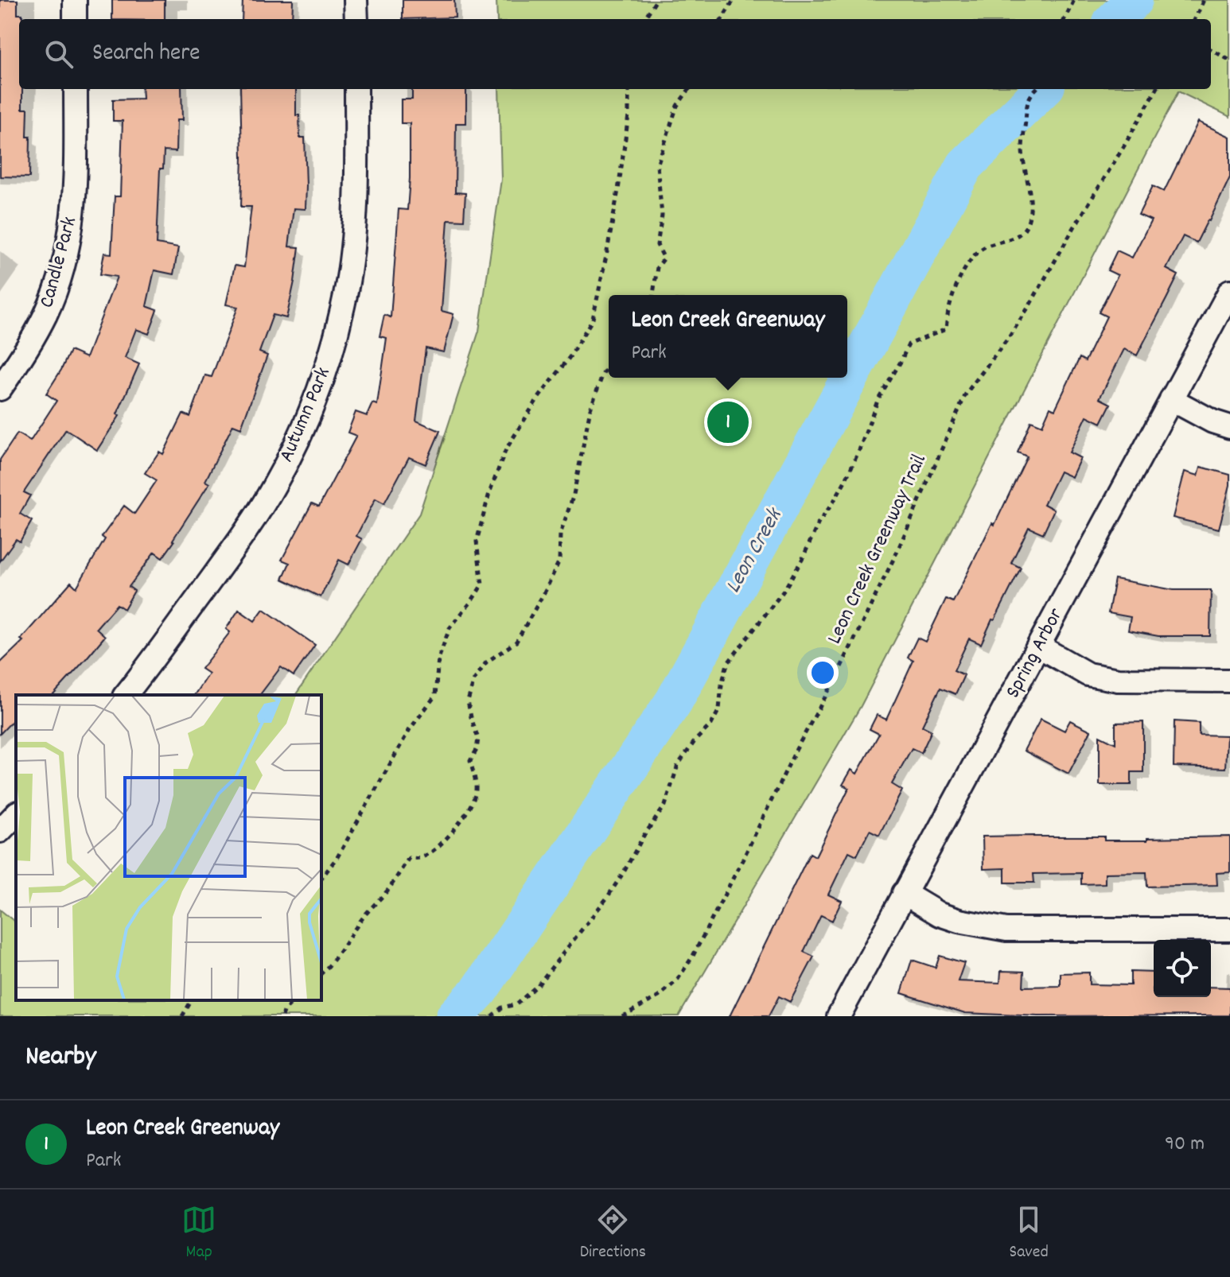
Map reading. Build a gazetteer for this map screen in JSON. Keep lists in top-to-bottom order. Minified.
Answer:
{"streets":{"street":["Candle Park","Autumn Park","Spring Arbor"],"path":["Leon Creek Greenway Trail"]},"water":["Leon Creek"],"page":{"search":"Search here","popup":["Leon Creek Greenway","Park"],"pins":"1","heading":"Nearby","list":[{"mark":"1","name":"Leon Creek Greenway","note":"Park","value":"90 m"}],"nav":["Map","Directions","Saved"]}}
